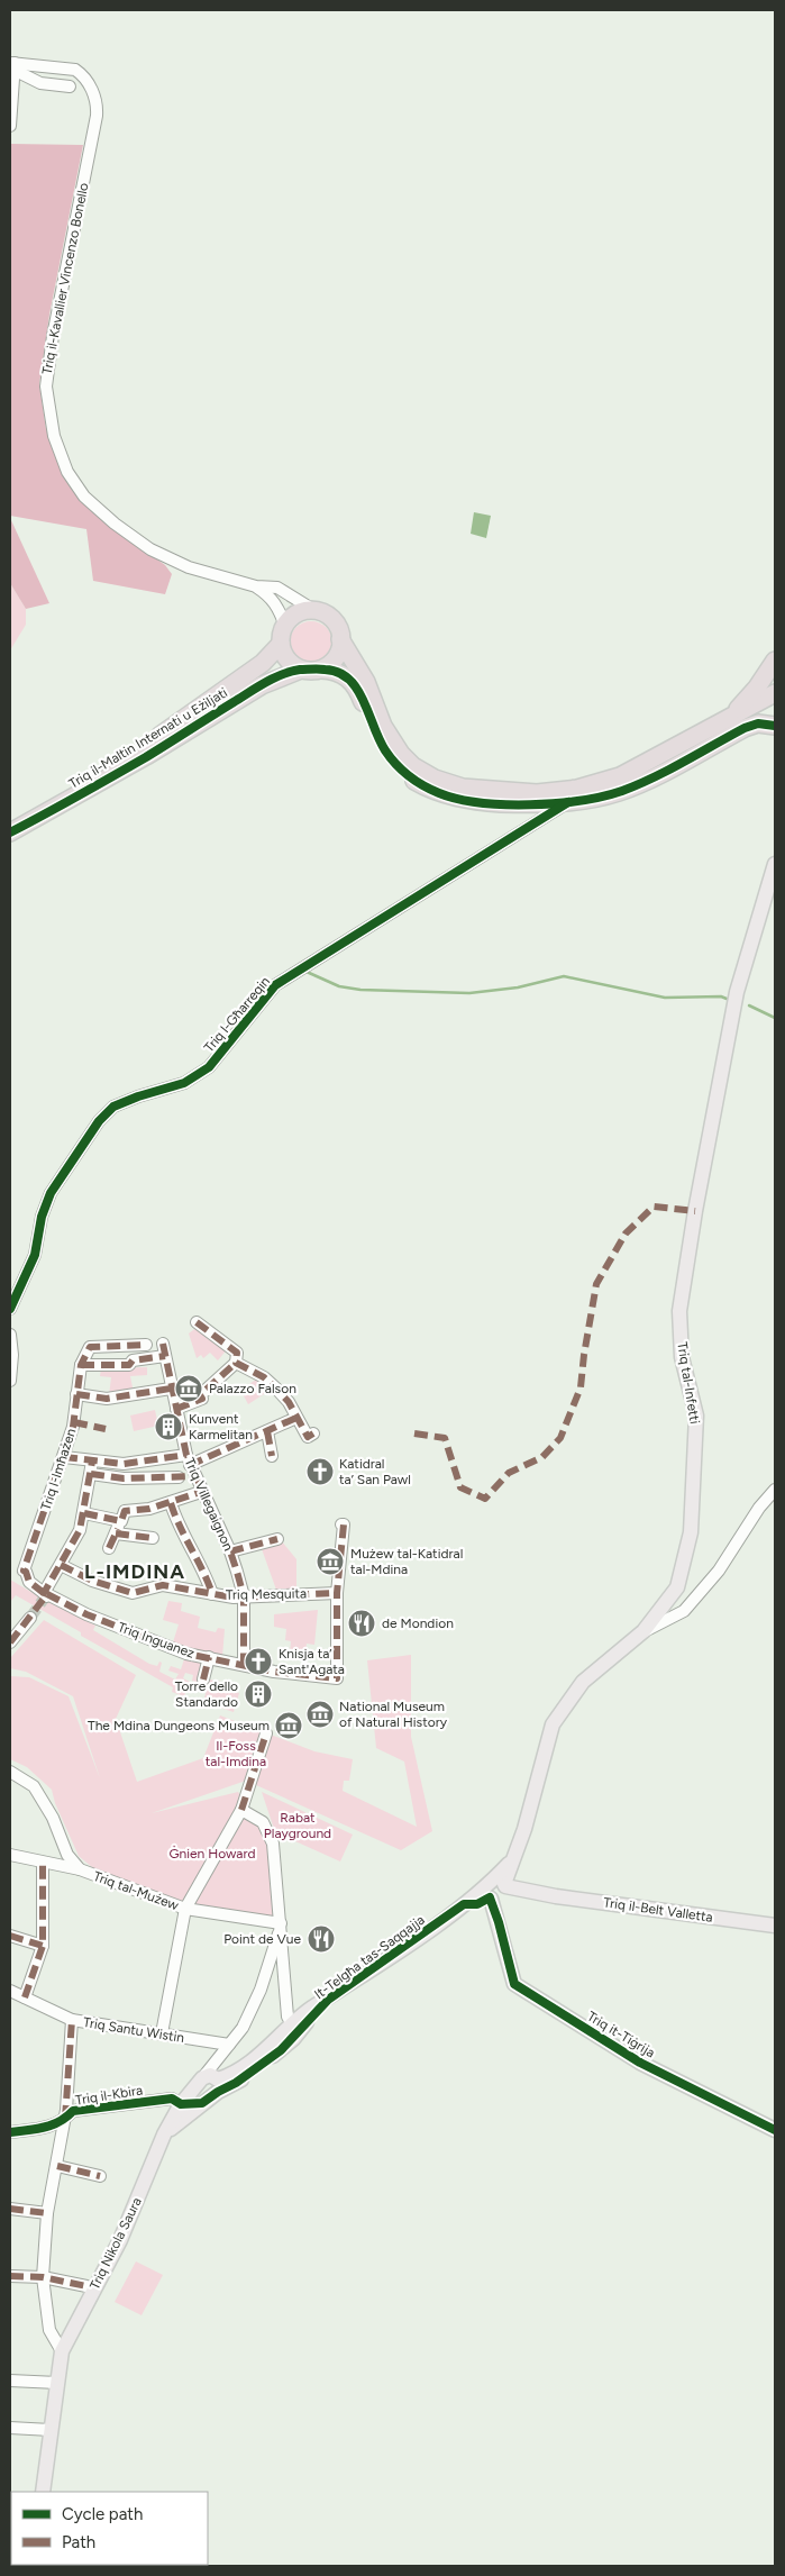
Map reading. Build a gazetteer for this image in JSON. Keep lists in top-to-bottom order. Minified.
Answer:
{"streets":{"highway":["Triq il-Maltin Internati u Eżiljati"],"main road":["Triq tal-Infetti","Triq il-Belt Valletta","It-Telgħa tas-Saqqajja","Triq it-Tiġrija","Triq Nikola Saura"],"street":["Triq il-Kavallier Vincenzo Bonello","Triq l-Għarreqin","Triq l-Imħażen","Triq Villegaignon","Triq Mesquita","Triq Inguanez","Triq tal-Mużew","Triq Santu Wistin","Triq il-Kbira"]},"crossings":[["Triq il-Kavallier Vincenzo Bonello","Triq il-Maltin Internati u Eżiljati"],["Triq tal-Infetti","Triq il-Belt Valletta"],["Triq tal-Infetti","It-Telgħa tas-Saqqajja"],["Triq tal-Infetti","Triq it-Tiġrija"],["Triq l-Imħażen","Triq Inguanez"],["Triq Villegaignon","Triq Mesquita"],["Triq Villegaignon","Triq Inguanez"],["Triq Mesquita","Triq Inguanez"],["Triq il-Belt Valletta","It-Telgħa tas-Saqqajja"],["Triq il-Belt Valletta","Triq it-Tiġrija"],["It-Telgħa tas-Saqqajja","Triq it-Tiġrija"],["It-Telgħa tas-Saqqajja","Triq Nikola Saura"],["Triq il-Kbira","Triq Nikola Saura"]],"districts":["L-IMDINA"],"parks":["Il-Foss tal-Imdina","Rabat Playground","Ġnien Howard"],"places":{"museum":["Palazzo Falson","Mużew tal-Katidral tal-Mdina","National Museum of Natural History","The Mdina Dungeons Museum"],"building":["Kunvent Karmelitan","Torre dello Standardo"],"church":["Katidral ta’ San Pawl","Knisja ta’ Sant'Agata"],"restaurant":["de Mondion","Point de Vue"]},"legend":["Cycle path","Path"]}
